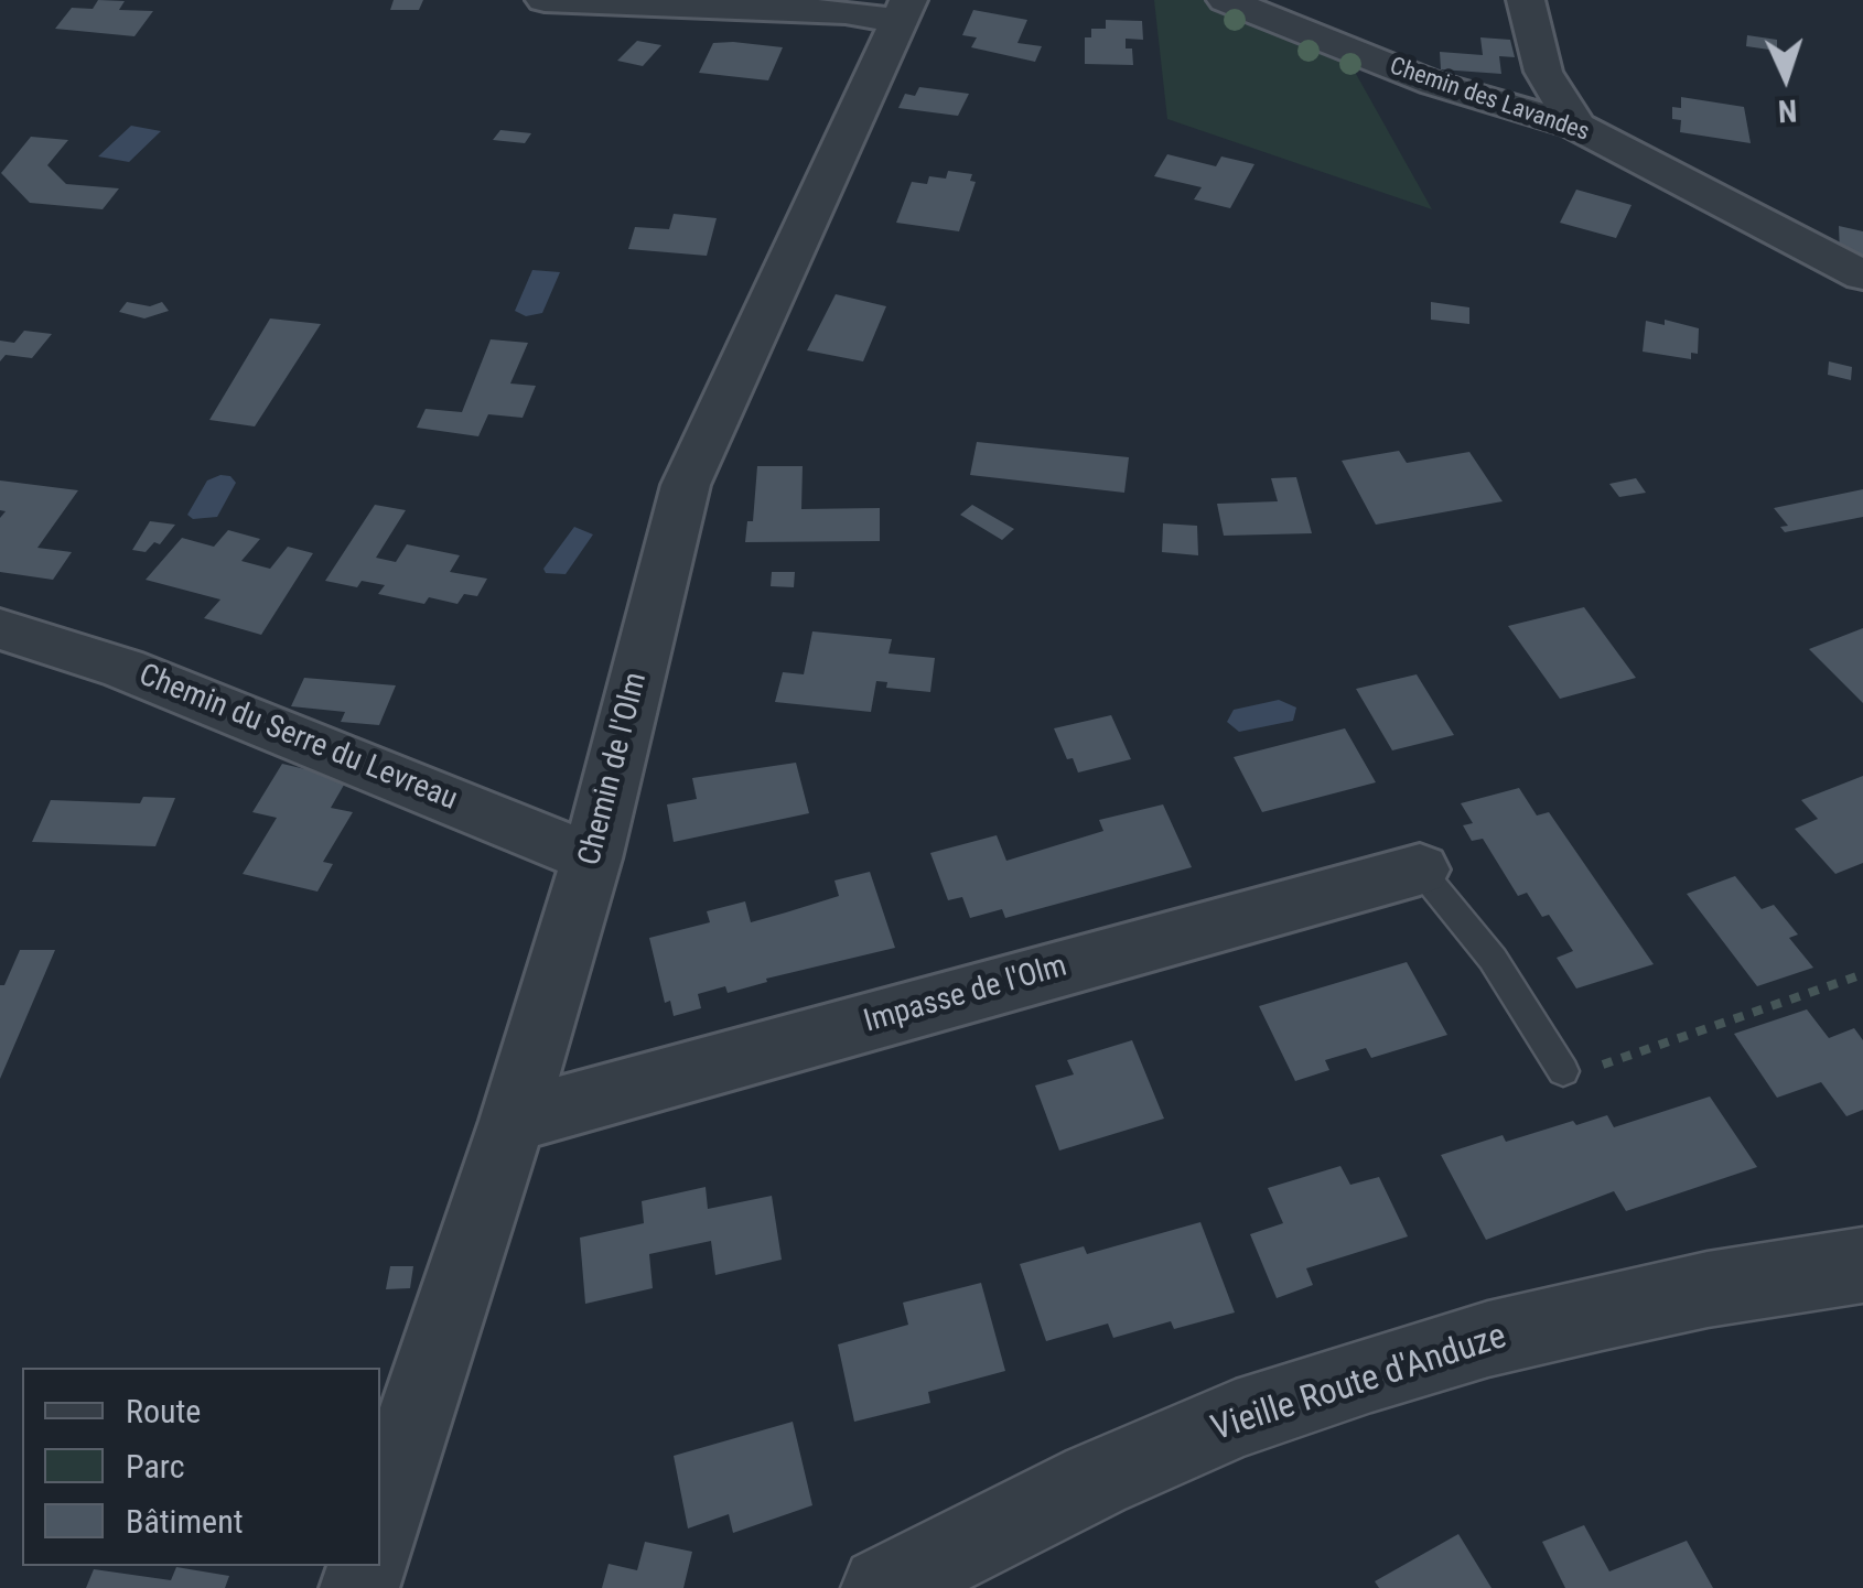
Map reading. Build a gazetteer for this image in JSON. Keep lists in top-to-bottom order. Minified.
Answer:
{"streets":{"street":["Chemin des Lavandes","Chemin du Serre du Levreau","Chemin de l'Olm","Impasse de l'Olm","Vieille Route d'Anduze"]},"crossings":[["Chemin du Serre du Levreau","Chemin de l'Olm"],["Chemin de l'Olm","Impasse de l'Olm"]],"legend":["Route","Parc","Bâtiment"],"north":"bottom"}
